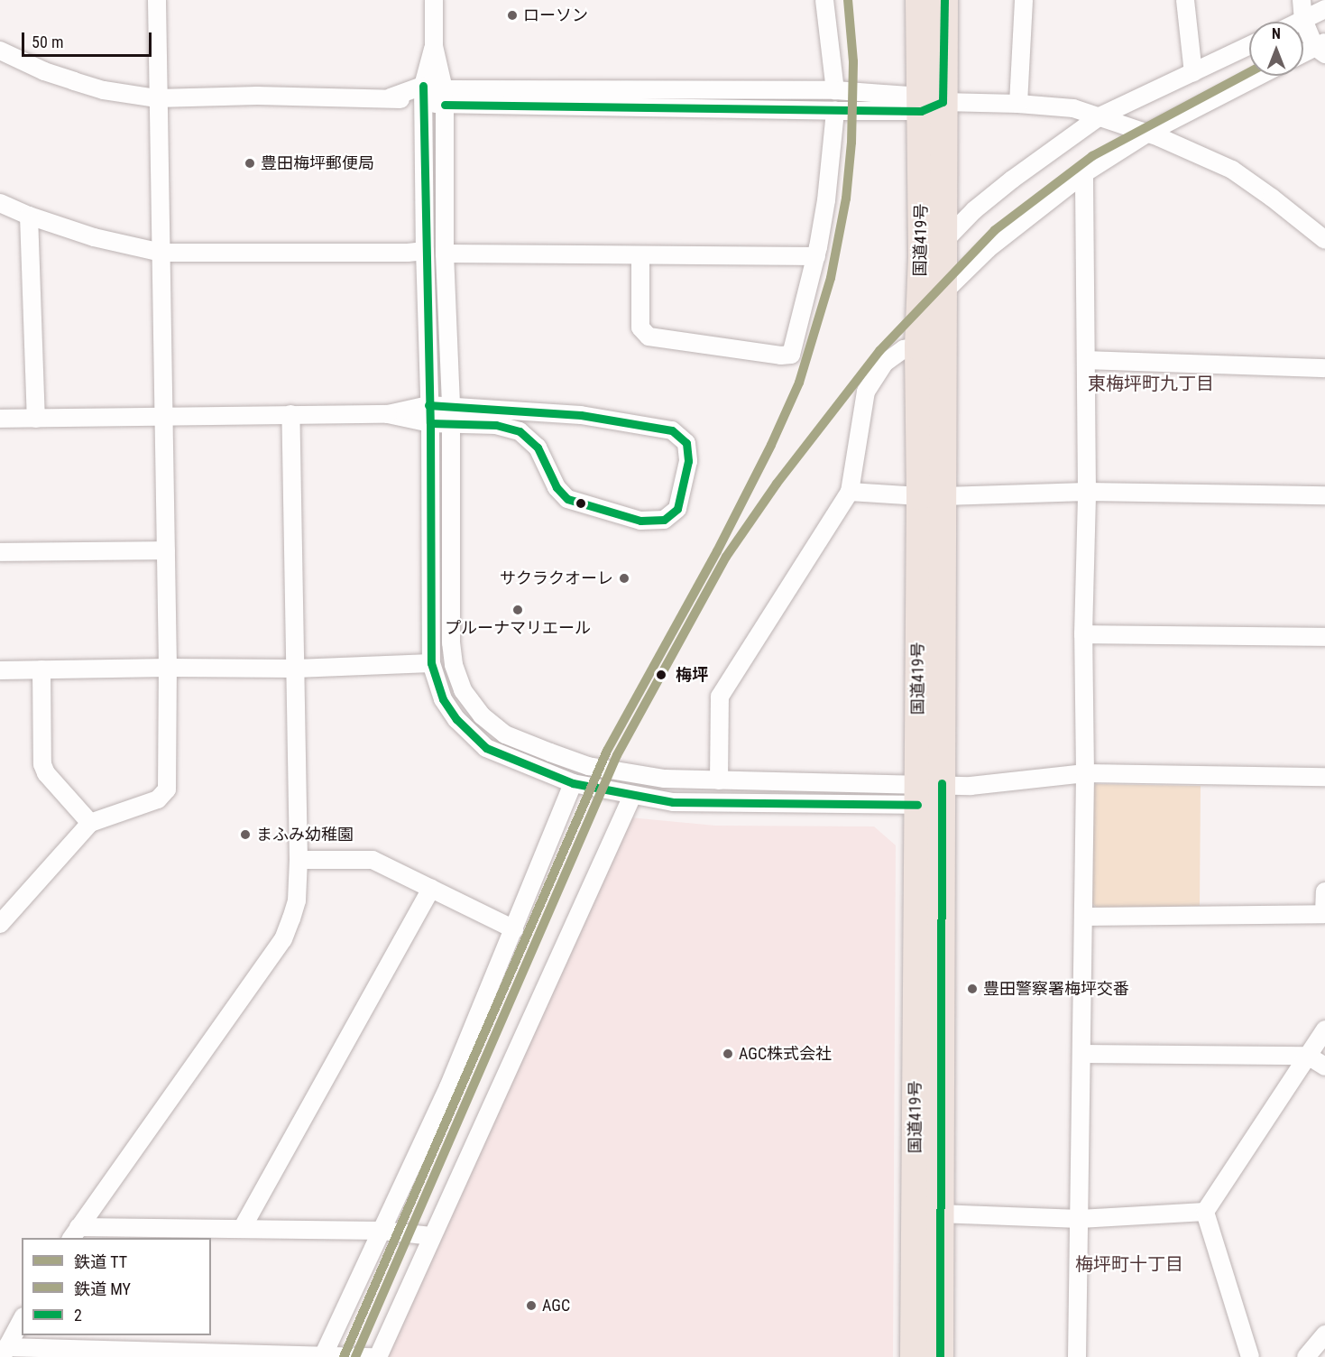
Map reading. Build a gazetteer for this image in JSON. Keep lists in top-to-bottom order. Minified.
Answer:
{"streets":{"highway":["国道419号"]},"districts":["東梅坪町九丁目","梅坪町十丁目"],"places":["ローソン","豊田梅坪郵便局","サクラクオーレ","プルーナマリエール","梅坪","まふみ幼稚園","豊田警察署梅坪交番","AGC株式会社","AGC"],"lines":["rail line TT","transit line 2","rail line MY"],"legend":["鉄道 TT","鉄道 MY","2"],"scale_bar":"50 m","north":"top"}
